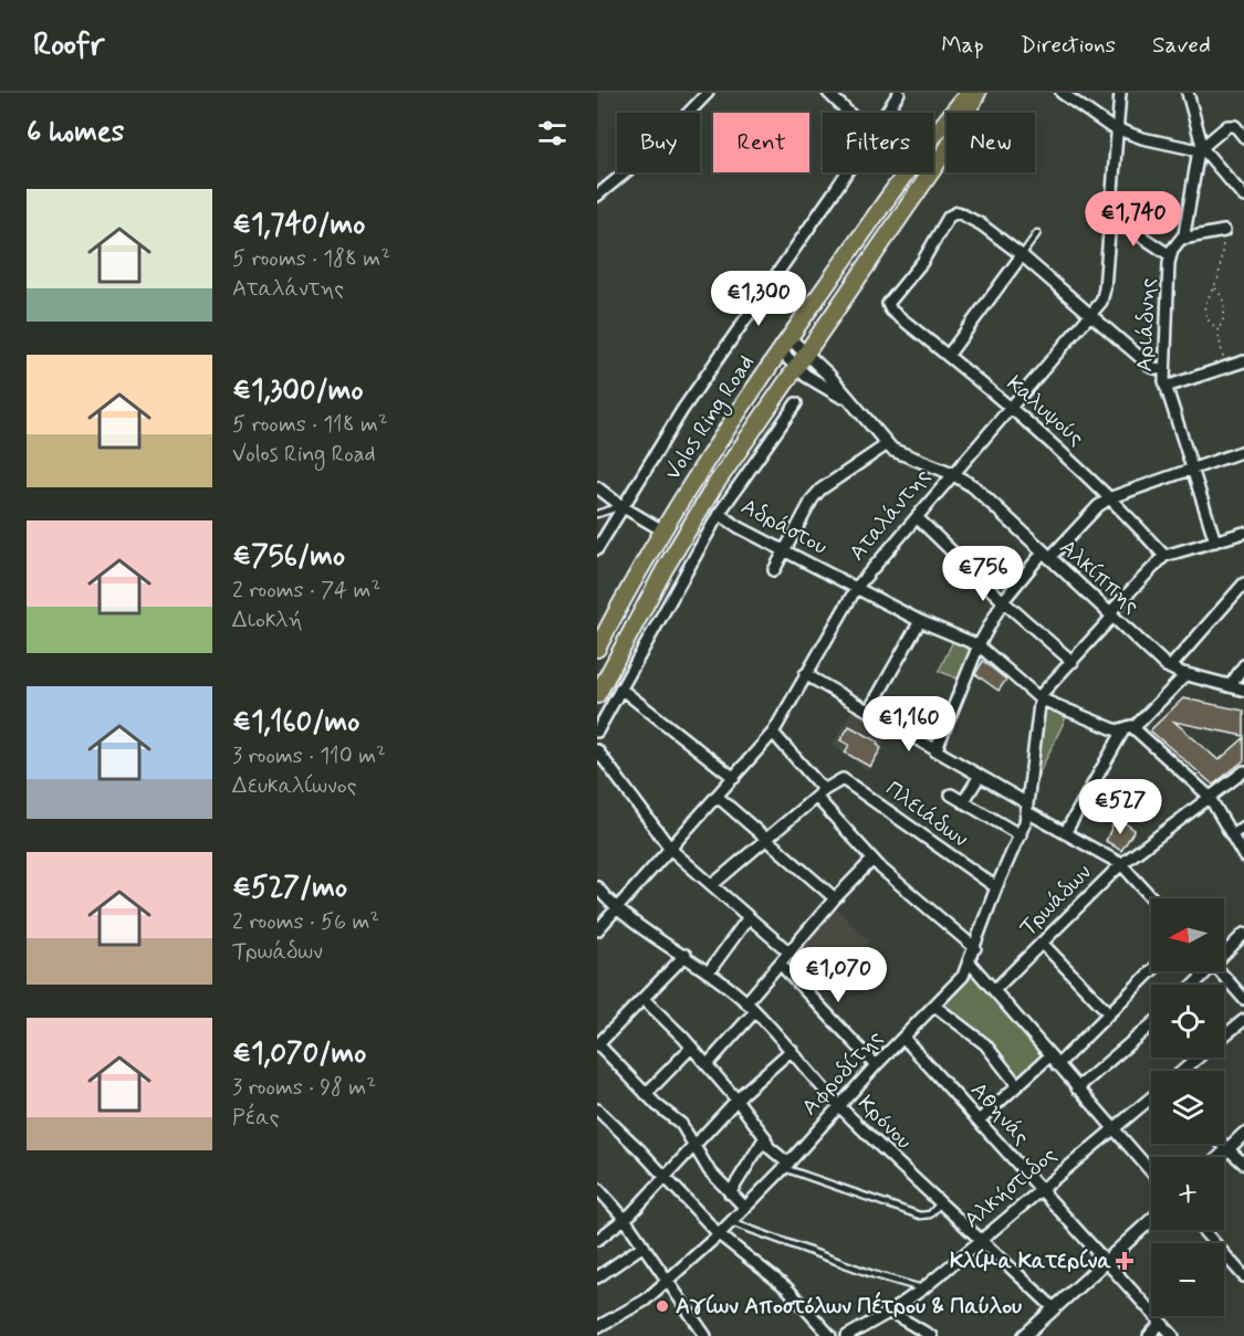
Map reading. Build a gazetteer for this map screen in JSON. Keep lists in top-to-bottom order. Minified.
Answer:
{"streets":{"main road":["Volos Ring Road"],"street":["Αριάδνης","Καλυψούς","Αταλάντης","Αδράστου","Αλκίππης","Πλειάδων","Τρωάδων","Αφροδίτης","Αθηνάς","Κρόνου","Αλκήστιδος"]},"crossings":[["Καλυψούς","Αταλάντης"],["Volos Ring Road","Αλκίππης"],["Αταλάντης","Αδράστου"],["Αταλάντης","Αλκίππης"],["Αταλάντης","Κρόνου"],["Αδράστου","Τρωάδων"],["Αδράστου","Αφροδίτης"],["Πλειάδων","Αφροδίτης"],["Αφροδίτης","Αθηνάς"],["Αφροδίτης","Κρόνου"],["Αθηνάς","Αλκήστιδος"],["Κρόνου","Αλκήστιδος"]],"places":{"health":["Κλίμα Κατερίνα"],"other":["Αγίων Αποστόλων Πέτρου & Παύλου"]},"north":"left","page":{"header":"Roofr","nav":["Map","Directions","Saved"],"heading":"6 homes","chip":["Buy","Rent","Filters","New"],"list":[{"name":"€1,740/mo","note":"5 rooms · 188 m² · Αταλάντης"},{"name":"€1,300/mo","note":"5 rooms · 118 m² · Volos Ring Road"},{"name":"€756/mo","note":"2 rooms · 74 m² · Διοκλή"},{"name":"€1,160/mo","note":"3 rooms · 110 m² · Δευκαλίωνος"},{"name":"€527/mo","note":"2 rooms · 56 m² · Τρωάδων"},{"name":"€1,070/mo","note":"3 rooms · 98 m² · Ρέας"}],"price":["€1,740","€1,300","€756","€1,160","€527","€1,070"],"map_buttons":["+","−"]}}
